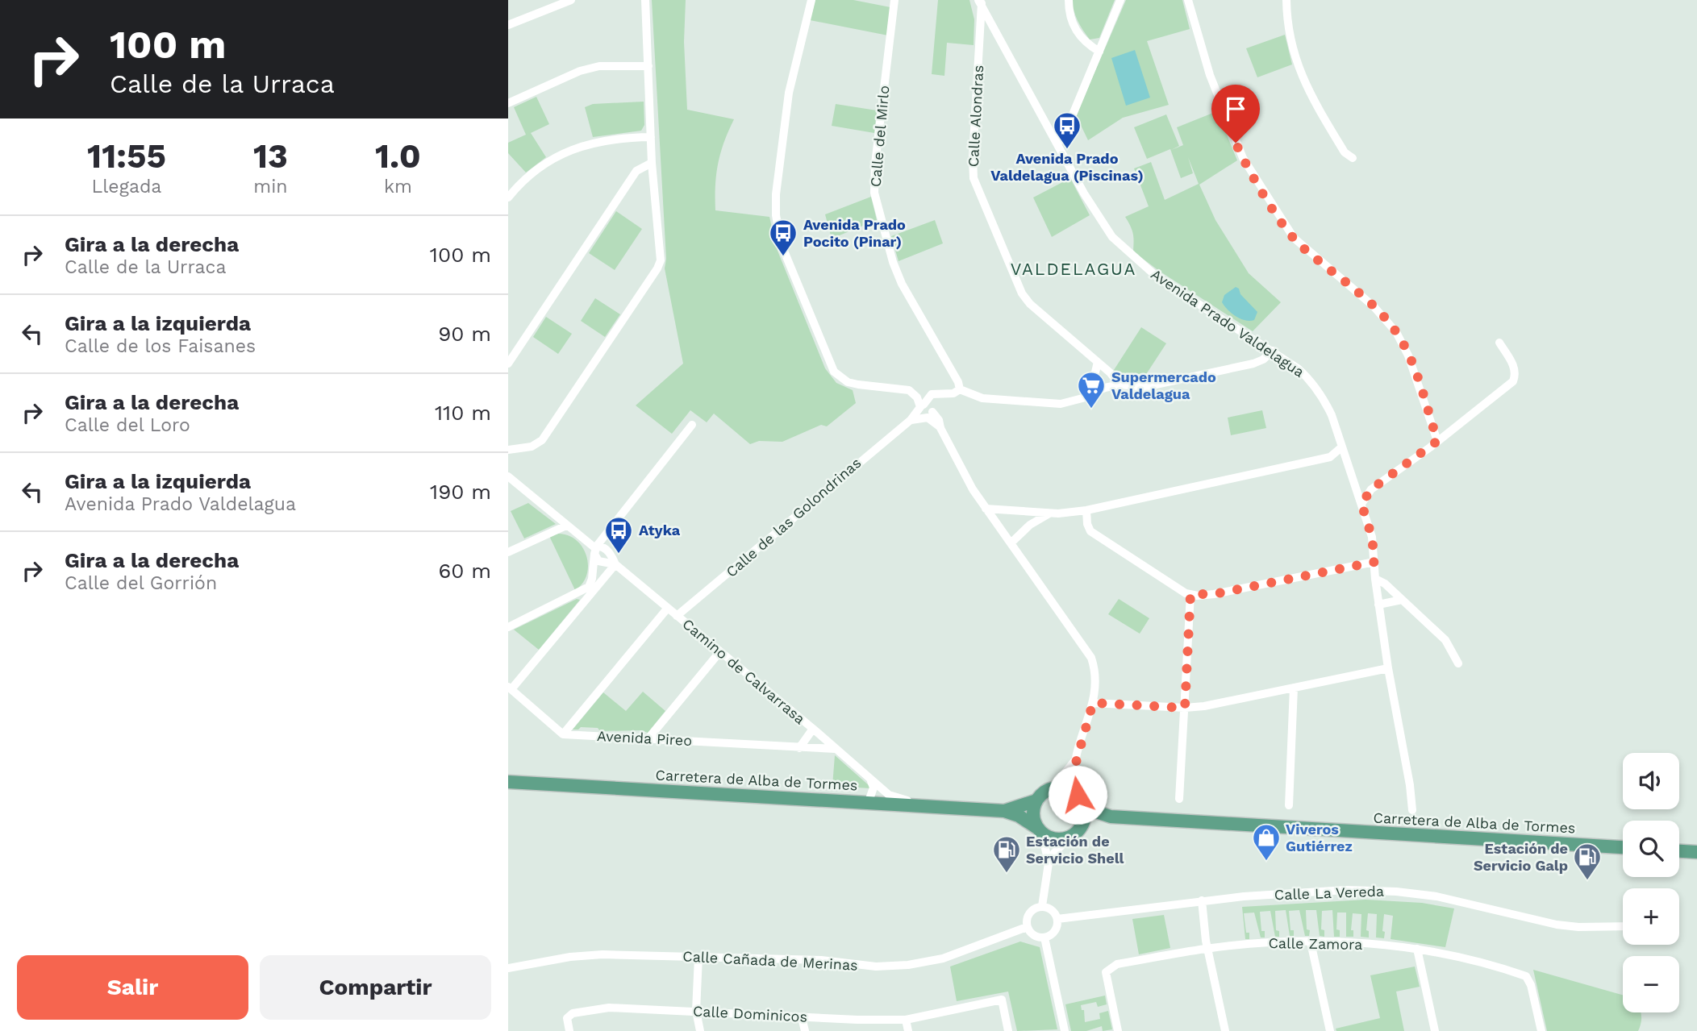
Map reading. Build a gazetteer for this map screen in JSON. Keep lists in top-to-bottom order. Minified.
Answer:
{"streets":{"main road":["Carretera de Alba de Tormes"],"street":["Calle Alondras","Calle del Mirlo","Avenida Prado Valdelagua","Calle de las Golondrinas","Camino de Calvarrasa","Avenida Pireo","Calle La Vereda","Calle Zamora","Calle Cañada de Merinas","Calle Dominicos"]},"crossings":[["Calle Alondras","Avenida Prado Valdelagua"],["Calle del Mirlo","Calle de las Golondrinas"],["Calle de las Golondrinas","Camino de Calvarrasa"],["Camino de Calvarrasa","Avenida Pireo"],["Camino de Calvarrasa","Carretera de Alba de Tormes"],["Calle La Vereda","Calle Cañada de Merinas"]],"districts":["VALDELAGUA"],"places":{"bus stop":["Avenida Prado Valdelagua (Piscinas)","Avenida Prado Pocito (Pinar)","Atyka"],"supermarket":["Supermercado Valdelagua"],"shop":["Viveros Gutiérrez"],"fuel station":["Estación de Servicio Shell","Estación de Servicio Galp"]},"page":{"turn":["100 m","Calle de la Urraca"],"eta":["11:55","Llegada","13","min","1.0","km"],"list":[{"name":"Gira a la derecha","note":"Calle de la Urraca","value":"100 m"},{"name":"Gira a la izquierda","note":"Calle de los Faisanes","value":"90 m"},{"name":"Gira a la derecha","note":"Calle del Loro","value":"110 m"},{"name":"Gira a la izquierda","note":"Avenida Prado Valdelagua","value":"190 m"},{"name":"Gira a la derecha","note":"Calle del Gorrión","value":"60 m"}],"map_buttons":["+","−"],"buttons":["Salir","Compartir"]}}
